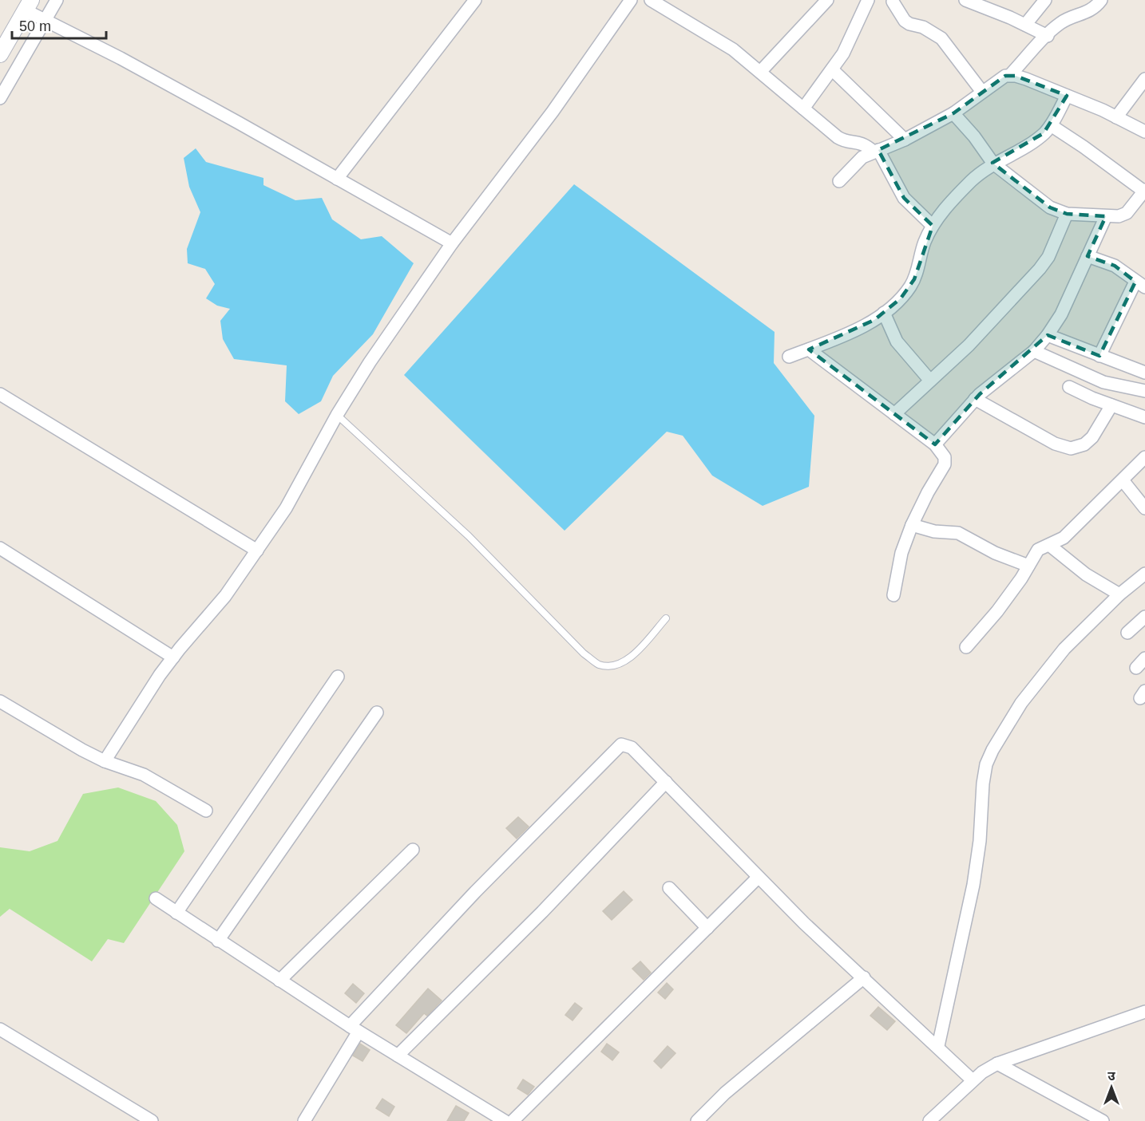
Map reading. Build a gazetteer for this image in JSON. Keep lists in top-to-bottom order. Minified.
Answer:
{"scale_bar":"50 m","north":"top"}
